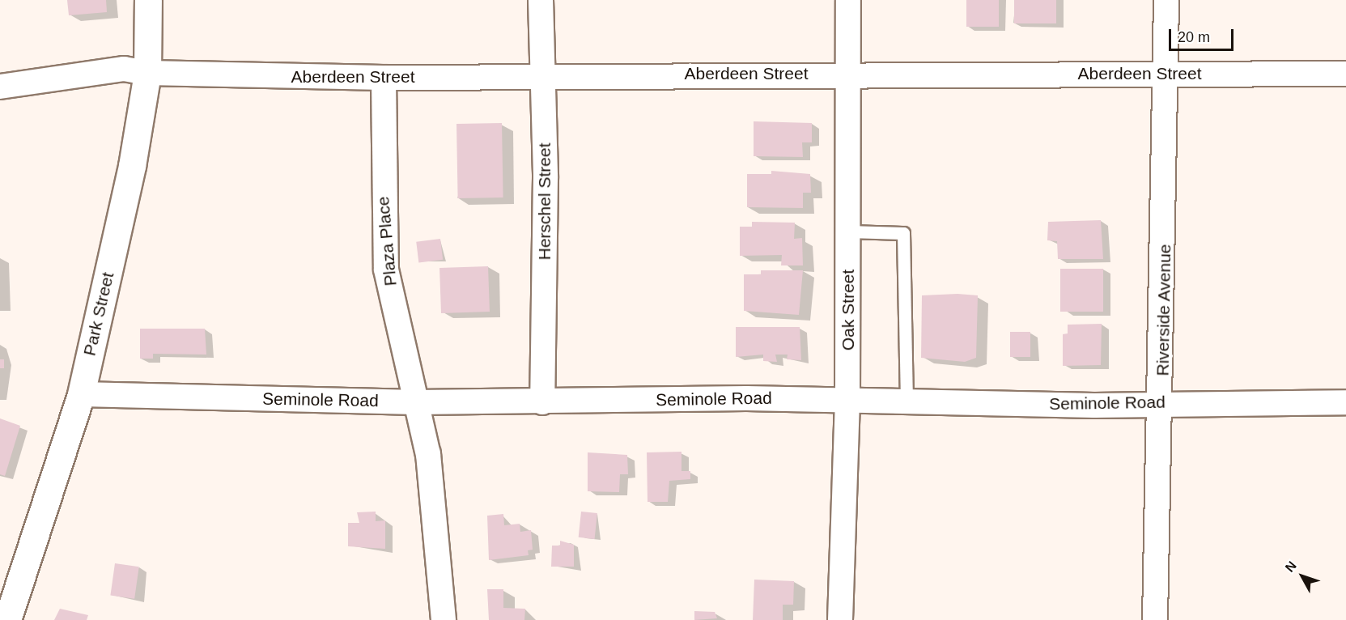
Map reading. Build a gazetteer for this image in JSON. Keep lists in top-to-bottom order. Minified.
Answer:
{"streets":{"street":["Aberdeen Street","Herschel Street","Plaza Place","Oak Street","Riverside Avenue","Park Street","Seminole Road"]},"crossings":[["Aberdeen Street","Herschel Street"],["Aberdeen Street","Plaza Place"],["Aberdeen Street","Oak Street"],["Aberdeen Street","Riverside Avenue"],["Aberdeen Street","Park Street"],["Herschel Street","Seminole Road"],["Plaza Place","Seminole Road"],["Oak Street","Seminole Road"],["Riverside Avenue","Seminole Road"],["Park Street","Seminole Road"]],"scale_bar":"20 m","north":"top left"}
